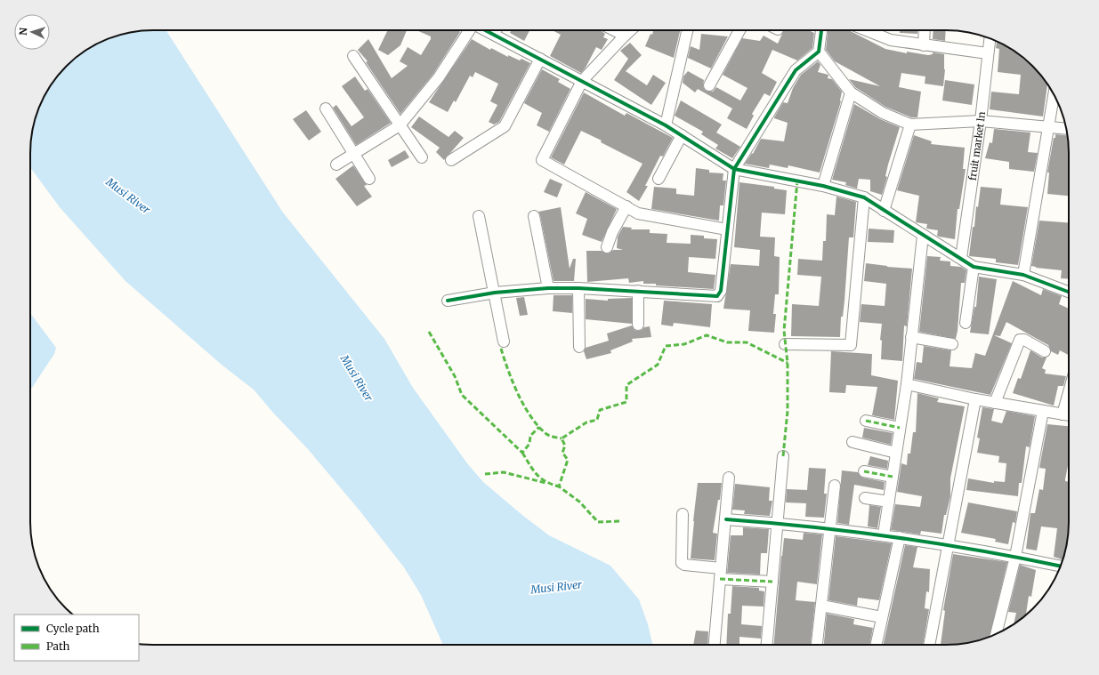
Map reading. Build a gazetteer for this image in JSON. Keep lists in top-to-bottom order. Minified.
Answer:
{"streets":{"street":["fruit market ln"]},"water":["Musi River"],"legend":["Cycle path","Path"],"north":"left"}
